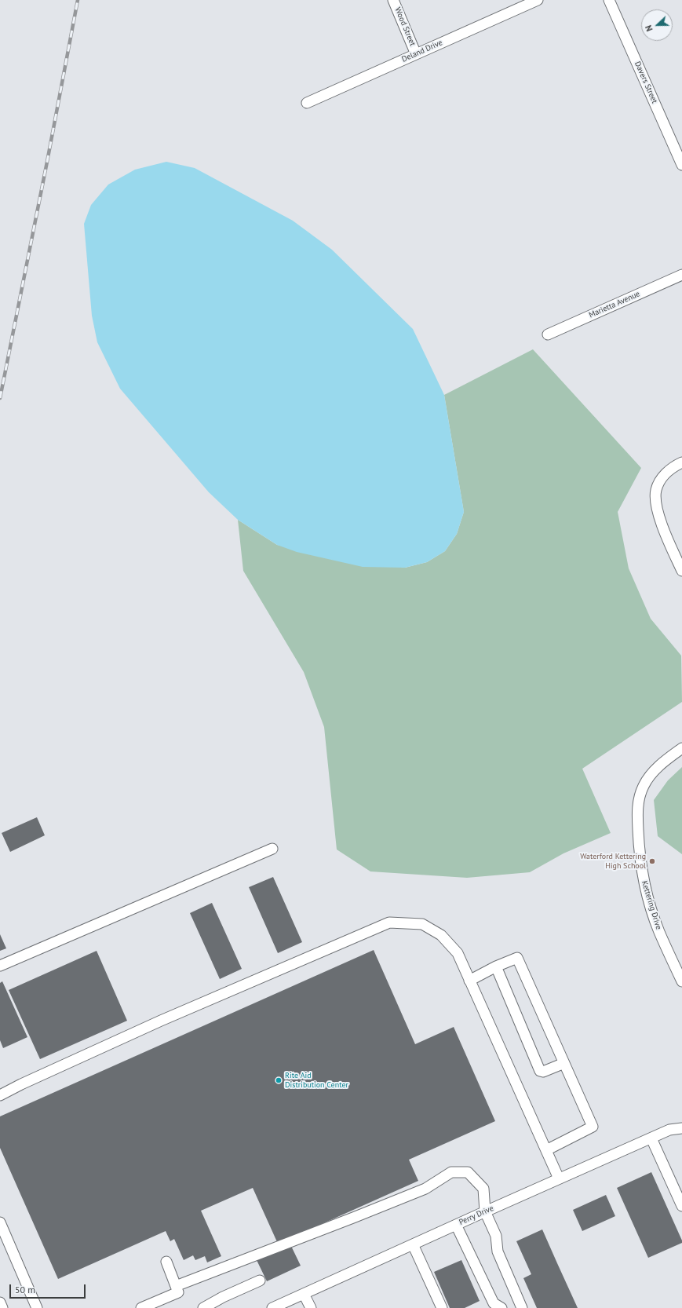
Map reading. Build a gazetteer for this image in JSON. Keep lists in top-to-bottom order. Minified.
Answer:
{"streets":{"street":["Wood Street","Deland Drive","Davers Street","Marietta Avenue","Kettering Drive","Perry Drive"]},"crossings":[["Wood Street","Deland Drive"]],"places":["Waterford Kettering High School","Rite Aid Distribution Center"],"scale_bar":"50 m","north":"left"}
